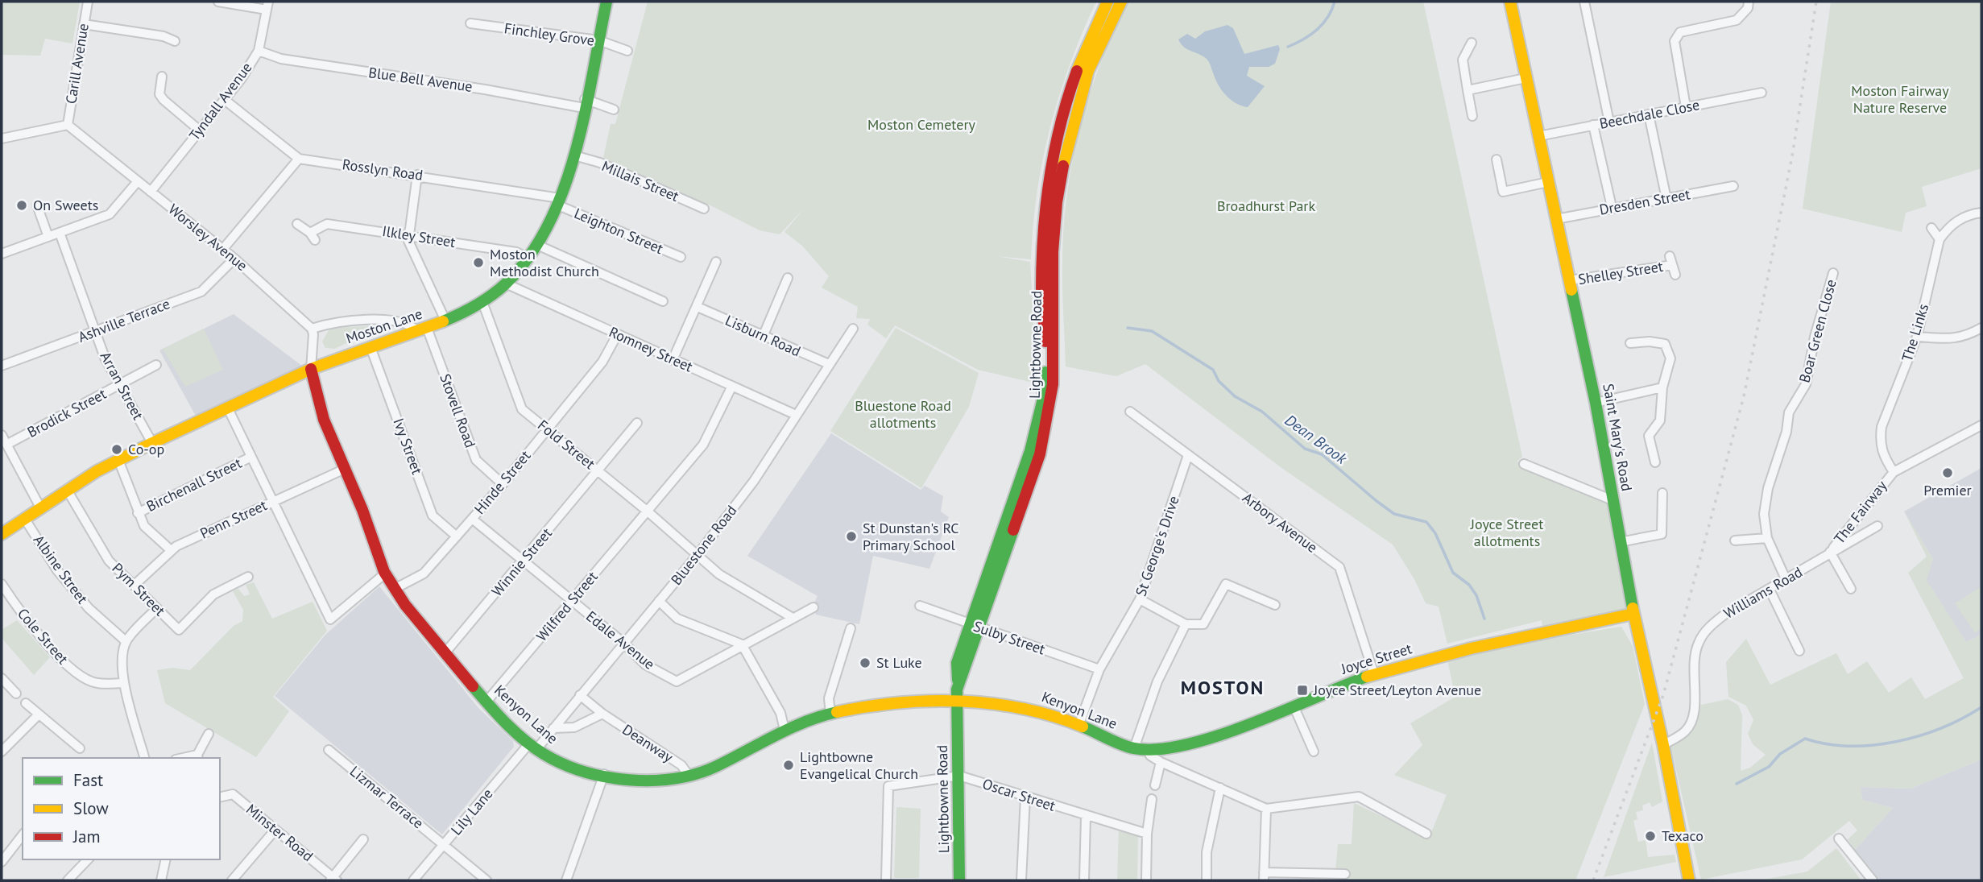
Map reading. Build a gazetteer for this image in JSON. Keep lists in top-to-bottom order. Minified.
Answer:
{"streets":{"street":["Finchley Grove","Carill Avenue","Blue Bell Avenue","Tyndall Avenue","Beechdale Close","Rosslyn Road","Millais Street","Dresden Street","Leighton Street","Ilkley Street","Worsley Avenue","Shelley Street","Ashville Terrace","Moston Lane","Boar Green Close","The Links","Lisburn Road","Lightbowne Road","Romney Street","Arran Street","Stovell Road","Brodick Street","Saint Mary's Road","Fold Street","Ivy Street","Hinde Street","Birchenall Street","The Fairway","Penn Street","Arbory Avenue","Bluestone Road","St George's Drive","Winnie Street","Albine Street","Pym Street","Williams Road","Wilfred Street","Cole Street","Sulby Street","Edale Avenue","Joyce Street","Kenyon Lane","Deanway","Oscar Street","Lizmar Terrace","Lily Lane","Minster Road"]},"crossings":[["Finchley Grove","Moston Lane"],["Carill Avenue","Worsley Avenue"],["Blue Bell Avenue","Tyndall Avenue"],["Blue Bell Avenue","Moston Lane"],["Tyndall Avenue","Worsley Avenue"],["Beechdale Close","Saint Mary's Road"],["Rosslyn Road","Leighton Street"],["Rosslyn Road","Moston Lane"],["Millais Street","Moston Lane"],["Dresden Street","Saint Mary's Road"],["Leighton Street","Moston Lane"],["Ilkley Street","Moston Lane"],["Worsley Avenue","Ashville Terrace"],["Shelley Street","Saint Mary's Road"],["Ashville Terrace","Arran Street"],["Moston Lane","Romney Street"],["Moston Lane","Arran Street"],["Moston Lane","Stovell Road"],["Moston Lane","Fold Street"],["Moston Lane","Ivy Street"],["Moston Lane","Albine Street"],["Moston Lane","Pym Street"],["Moston Lane","Kenyon Lane"],["Boar Green Close","Williams Road"],["The Links","The Fairway"],["Lisburn Road","Bluestone Road"],["Lightbowne Road","Sulby Street"],["Lightbowne Road","Kenyon Lane"],["Lightbowne Road","Oscar Street"],["Romney Street","Hinde Street"],["Romney Street","Bluestone Road"],["Romney Street","Wilfred Street"],["Arran Street","Brodick Street"],["Stovell Road","Hinde Street"],["Saint Mary's Road","Williams Road"],["Saint Mary's Road","Joyce Street"],["Fold Street","Hinde Street"],["Fold Street","Bluestone Road"],["Fold Street","Winnie Street"],["Fold Street","Wilfred Street"],["Fold Street","Edale Avenue"],["Ivy Street","Hinde Street"],["Hinde Street","Edale Avenue"],["Hinde Street","Kenyon Lane"],["The Fairway","Williams Road"],["Penn Street","Pym Street"],["Penn Street","Kenyon Lane"],["Arbory Avenue","St George's Drive"],["Arbory Avenue","Joyce Street"],["Bluestone Road","Edale Avenue"],["Bluestone Road","Kenyon Lane"],["Bluestone Road","Deanway"],["Bluestone Road","Lily Lane"],["St George's Drive","Sulby Street"],["St George's Drive","Kenyon Lane"],["Winnie Street","Edale Avenue"],["Winnie Street","Kenyon Lane"],["Wilfred Street","Edale Avenue"],["Wilfred Street","Kenyon Lane"],["Joyce Street","Kenyon Lane"],["Kenyon Lane","Deanway"],["Kenyon Lane","Lily Lane"],["Lizmar Terrace","Lily Lane"]],"districts":["MOSTON"],"water":["Dean Brook"],"parks":["Moston Fairway Nature Reserve","Moston Cemetery","Broadhurst Park","Bluestone Road allotments","Joyce Street allotments"],"places":{"other":["On Sweets","Moston Methodist Church","Co-op","Premier","St Dunstan's RC Primary School","St Luke","Lightbowne Evangelical Church","Texaco"],"transit":["Joyce Street/Leyton Avenue"]},"legend":["Fast","Slow","Jam"]}
